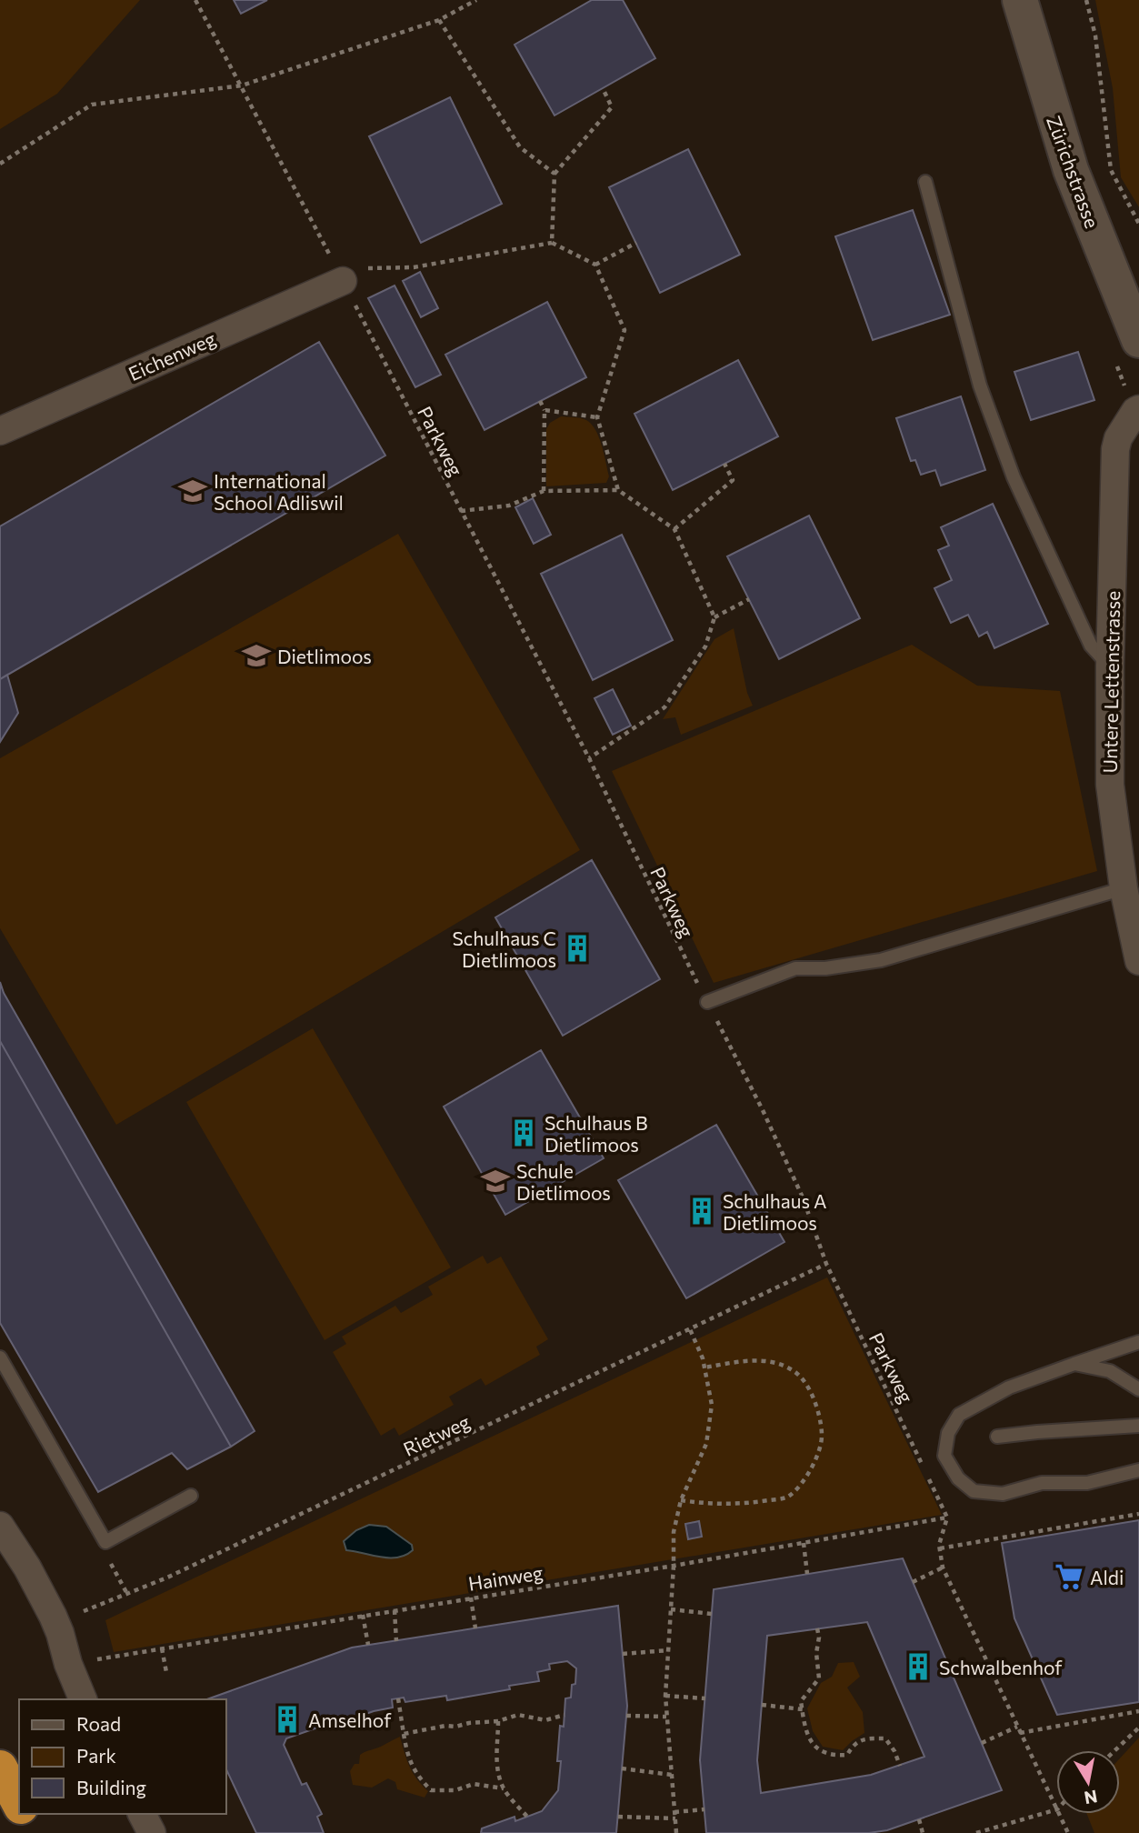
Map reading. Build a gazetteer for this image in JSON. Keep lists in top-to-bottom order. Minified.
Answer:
{"streets":{"main road":["Zürichstrasse"],"street":["Eichenweg","Untere Lettenstrasse"],"path":["Parkweg","Rietweg","Hainweg"]},"crossings":[["Eichenweg","Parkweg"],["Parkweg","Rietweg"],["Parkweg","Hainweg"]],"places":{"school or university":["International School Adliswil","Dietlimoos","Schule Dietlimoos"],"building":["Schulhaus C Dietlimoos","Schulhaus B Dietlimoos","Schulhaus A Dietlimoos","Schwalbenhof","Amselhof"],"supermarket":["Aldi"]},"legend":["Road","Park","Building"],"north":"bottom"}
